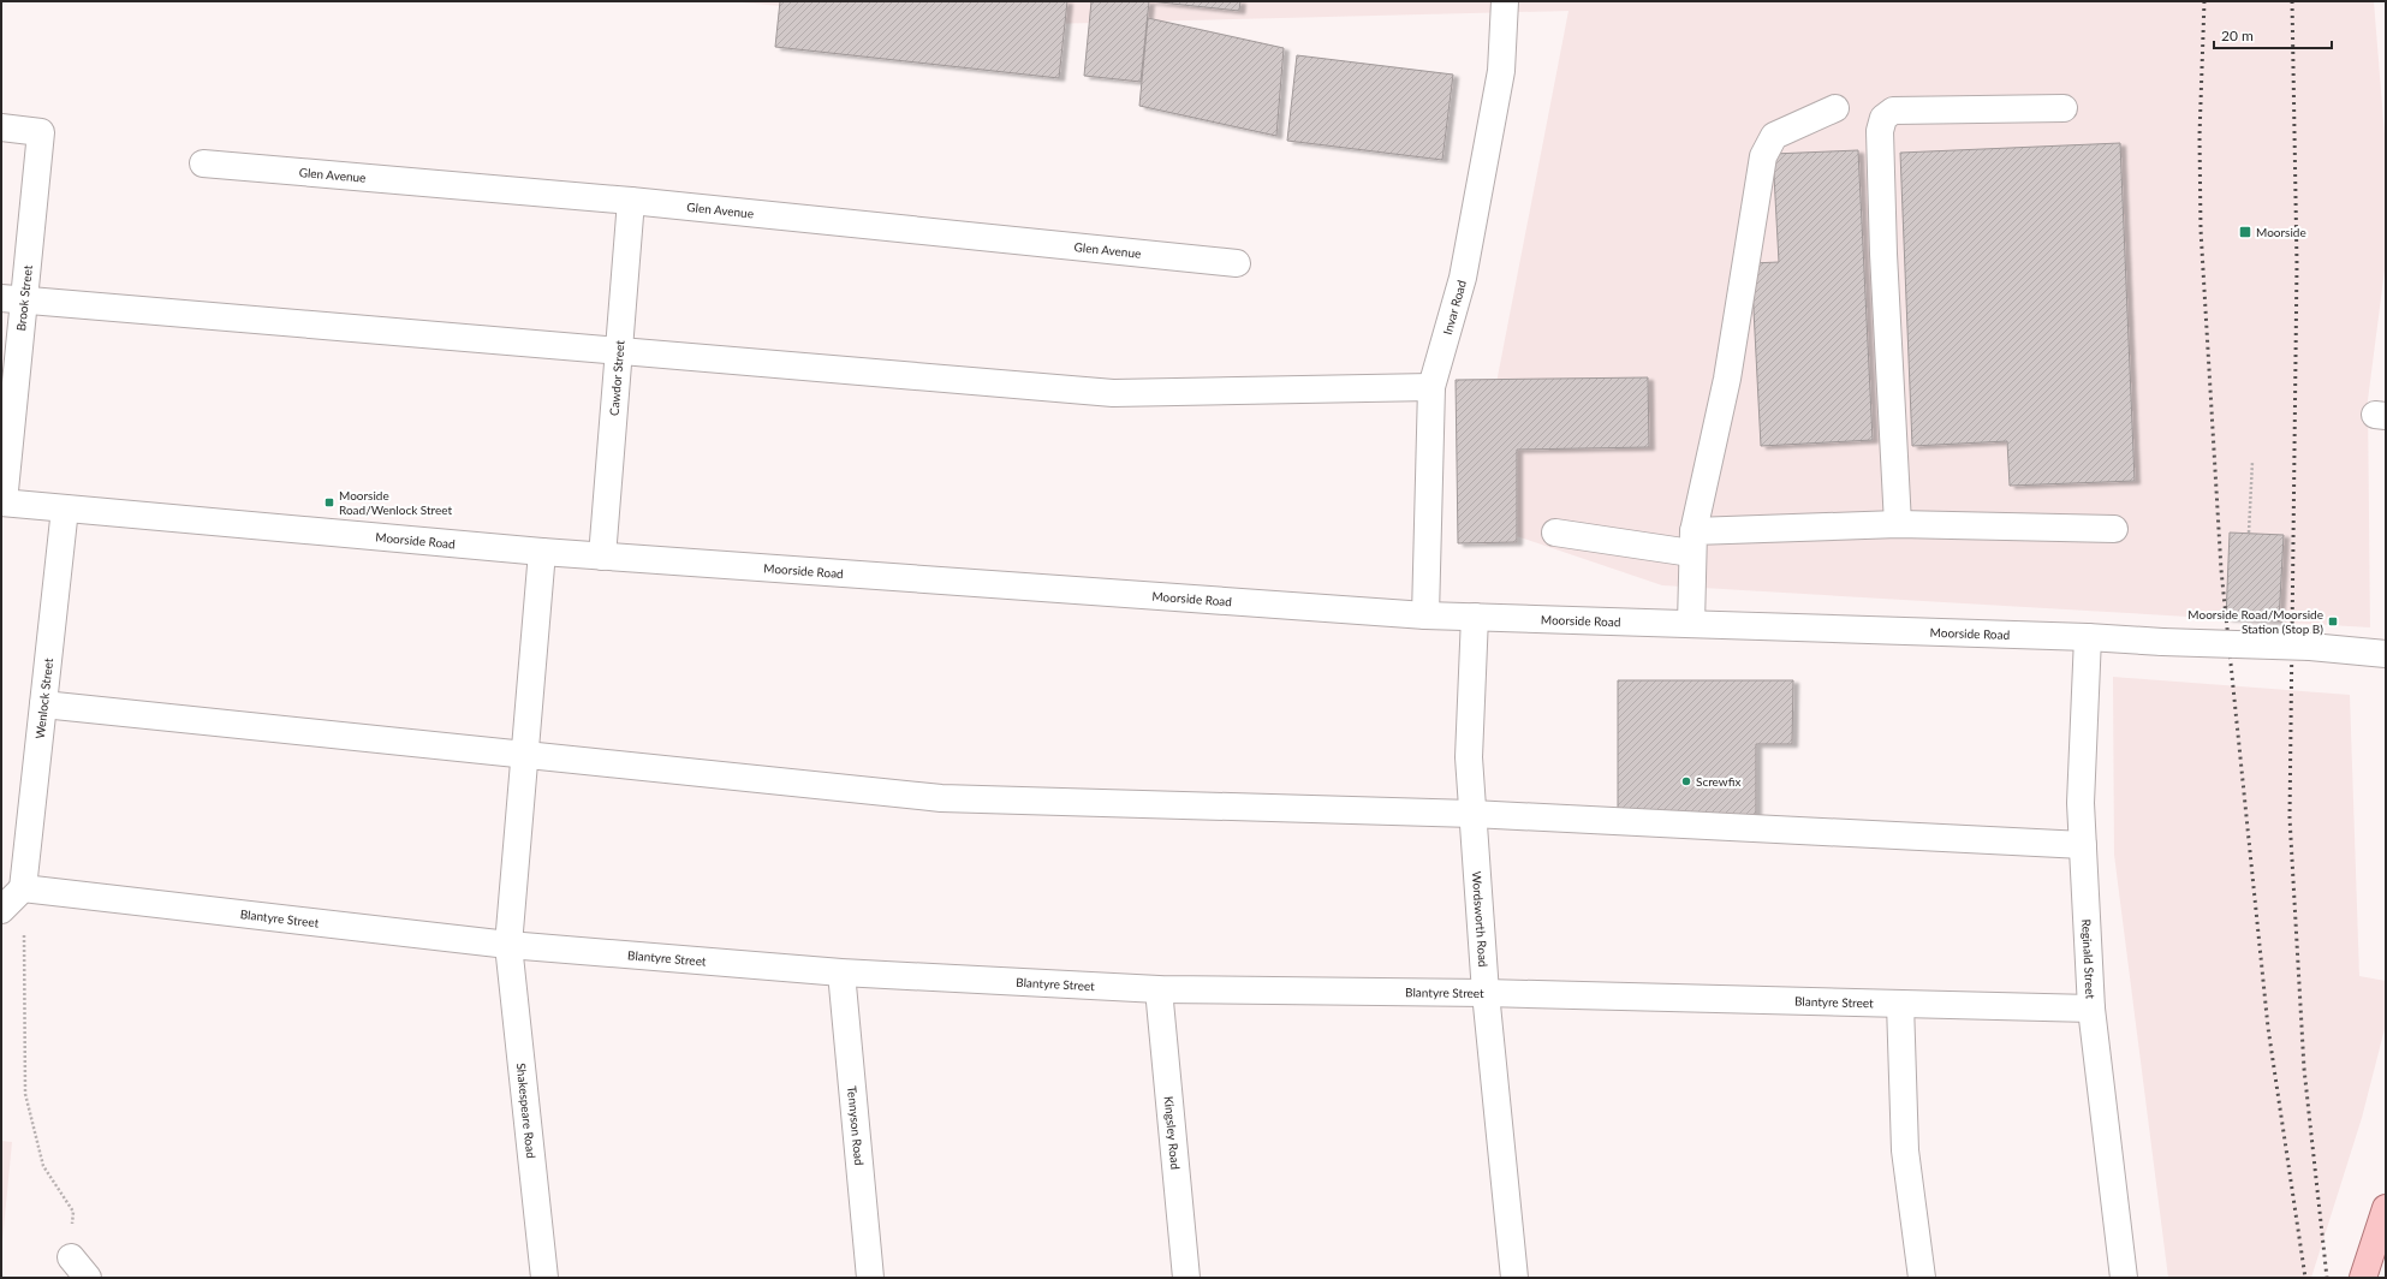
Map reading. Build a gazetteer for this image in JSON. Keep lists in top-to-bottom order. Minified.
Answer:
{"streets":{"street":["Glen Avenue","Brook Street","Invar Road","Cawdor Street","Moorside Road","Wenlock Street","Blantyre Street","Wordsworth Road","Reginald Street","Shakespeare Road","Tennyson Road","Kingsley Road"]},"crossings":[["Glen Avenue","Cawdor Street"],["Brook Street","Moorside Road"],["Invar Road","Moorside Road"],["Cawdor Street","Moorside Road"],["Moorside Road","Wenlock Street"],["Moorside Road","Wordsworth Road"],["Moorside Road","Reginald Street"],["Moorside Road","Shakespeare Road"],["Wenlock Street","Blantyre Street"],["Blantyre Street","Wordsworth Road"],["Blantyre Street","Reginald Street"],["Blantyre Street","Shakespeare Road"],["Blantyre Street","Tennyson Road"],["Blantyre Street","Kingsley Road"]],"places":{"transit":["Moorside","Moorside Road/Wenlock Street","Moorside Road/Moorside Station (Stop B)"],"other":["Screwfix"]},"scale_bar":"20 m"}
